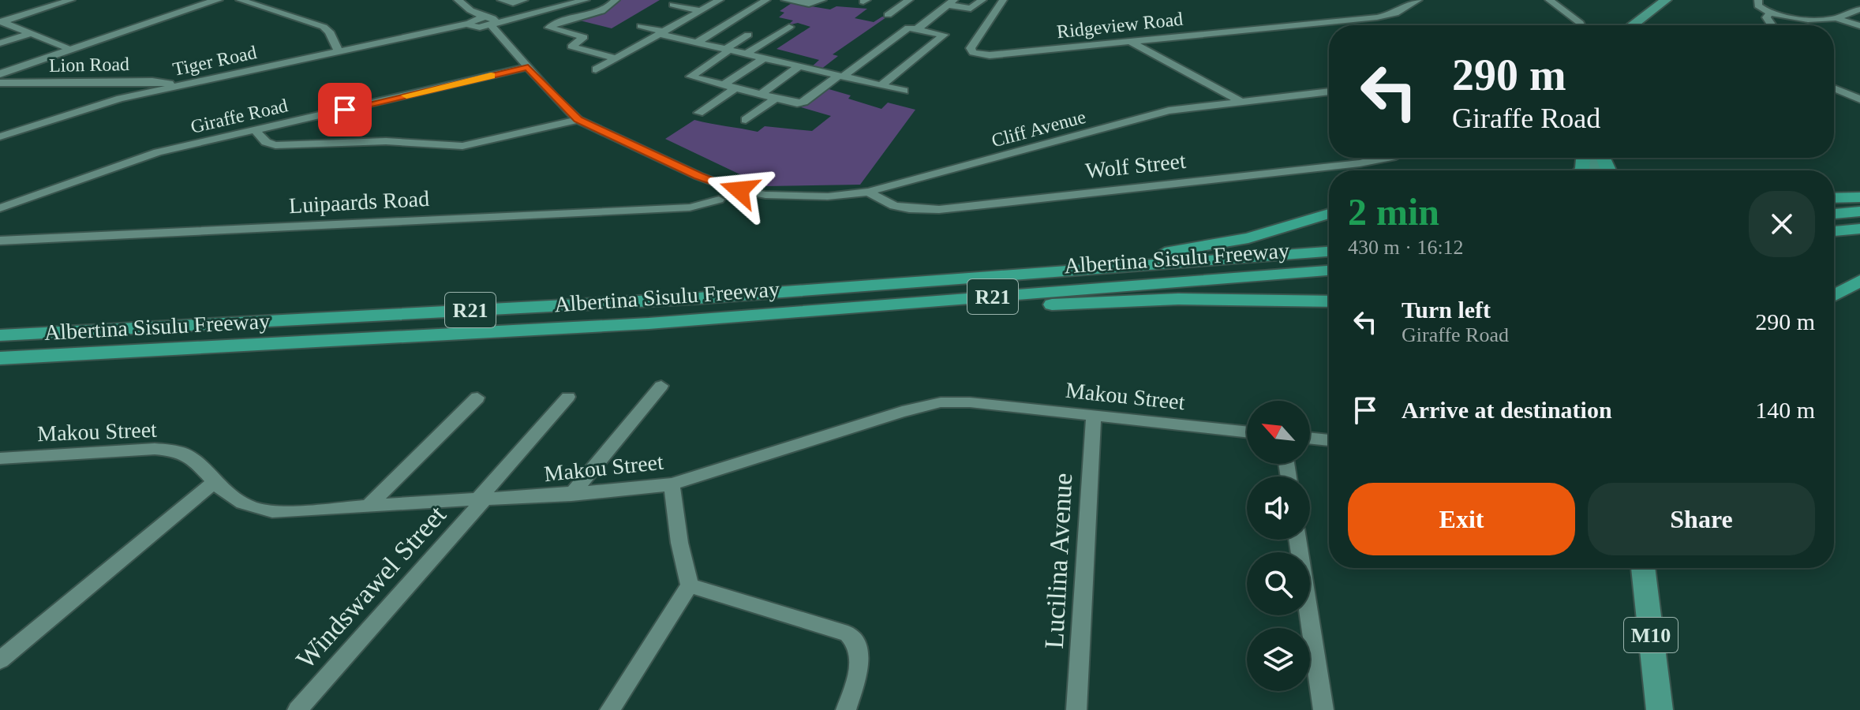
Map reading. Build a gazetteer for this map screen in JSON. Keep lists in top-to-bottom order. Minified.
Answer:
{"streets":{"highway":["Albertina Sisulu Freeway","R21"],"main road":["M10"],"street":["Ridgeview Road","Tiger Road","Lion Road","Giraffe Road","Cliff Avenue","Wolf Street","Luipaards Road","Makou Street","Lucilina Avenue","Windswawel Street"]},"crossings":[["Tiger Road","Lion Road"],["Cliff Avenue","Wolf Street"],["Makou Street","Lucilina Avenue"],["Makou Street","Windswawel Street"]],"north":"top left","page":{"turn":["290 m","Giraffe Road"],"heading":["2 min","430 m · 16:12"],"list":[{"name":"Turn left","note":"Giraffe Road","value":"290 m"},{"name":"Arrive at destination","value":"140 m"}],"buttons":["Exit","Share"]}}
